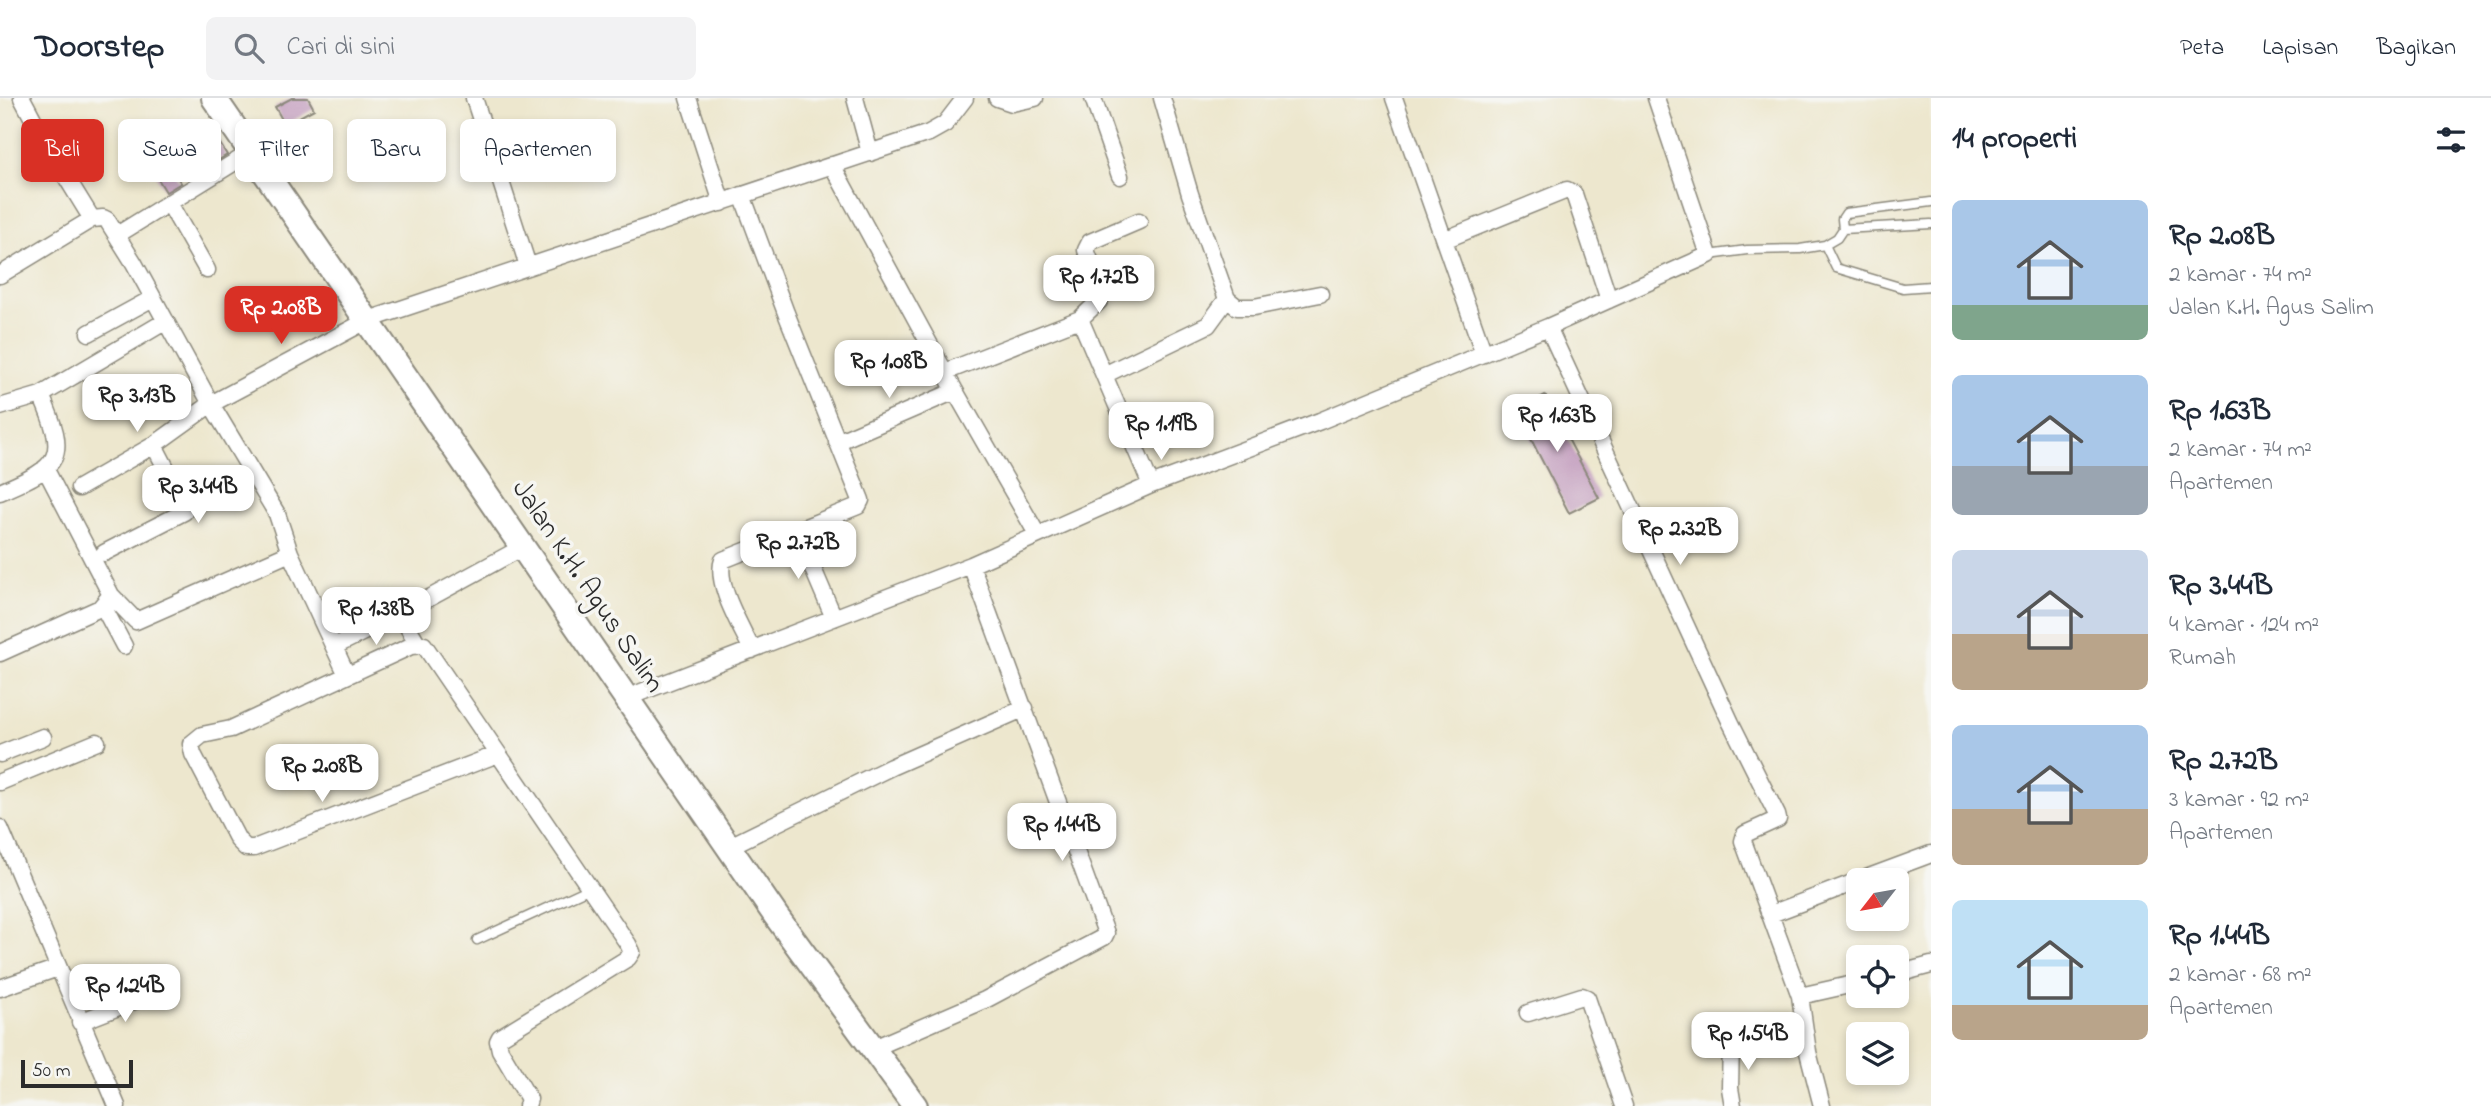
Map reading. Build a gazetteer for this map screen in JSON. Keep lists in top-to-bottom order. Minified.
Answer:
{"streets":{"highway":["Jalan K.H. Agus Salim"]},"scale_bar":"50 m","north":"bottom left","page":{"header":"Doorstep","search":"Cari di sini","nav":["Peta","Lapisan","Bagikan"],"heading":"14 properti","chip":["Beli","Sewa","Filter","Baru","Apartemen"],"list":[{"name":"Rp 2.08B","note":"2 kamar · 74 m² · Jalan K.H. Agus Salim"},{"name":"Rp 1.63B","note":"2 kamar · 74 m² · Apartemen"},{"name":"Rp 3.44B","note":"4 kamar · 124 m² · Rumah"},{"name":"Rp 2.72B","note":"3 kamar · 92 m² · Apartemen"},{"name":"Rp 1.44B","note":"2 kamar · 68 m² · Apartemen"}],"price":["Rp 1.72B","Rp 2.08B","Rp 1.08B","Rp 3.13B","Rp 1.63B","Rp 1.19B","Rp 3.44B","Rp 2.32B","Rp 2.72B","Rp 1.38B","Rp 2.08B","Rp 1.44B","Rp 1.24B","Rp 1.54B"],"scale":"50 m"}}
